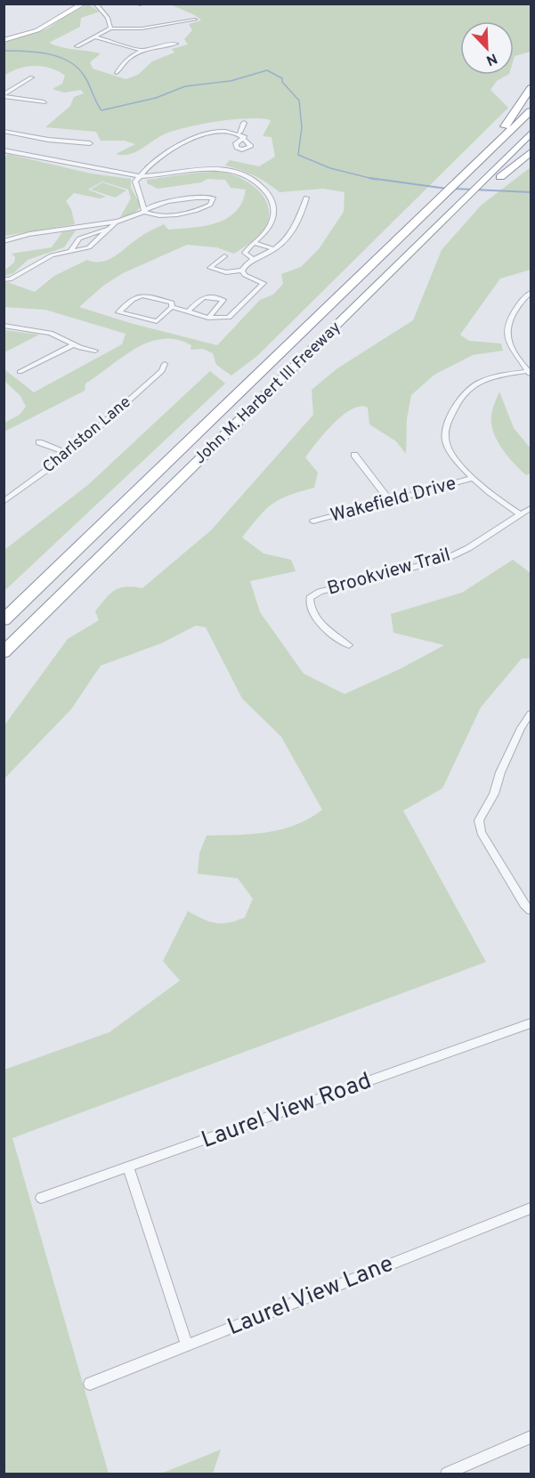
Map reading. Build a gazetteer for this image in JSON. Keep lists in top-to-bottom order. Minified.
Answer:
{"streets":{"highway":["John M. Harbert III Freeway"],"street":["Charlston Lane","Wakefield Drive","Brookview Trail","Laurel View Road","Laurel View Lane"]},"north":"bottom right"}
